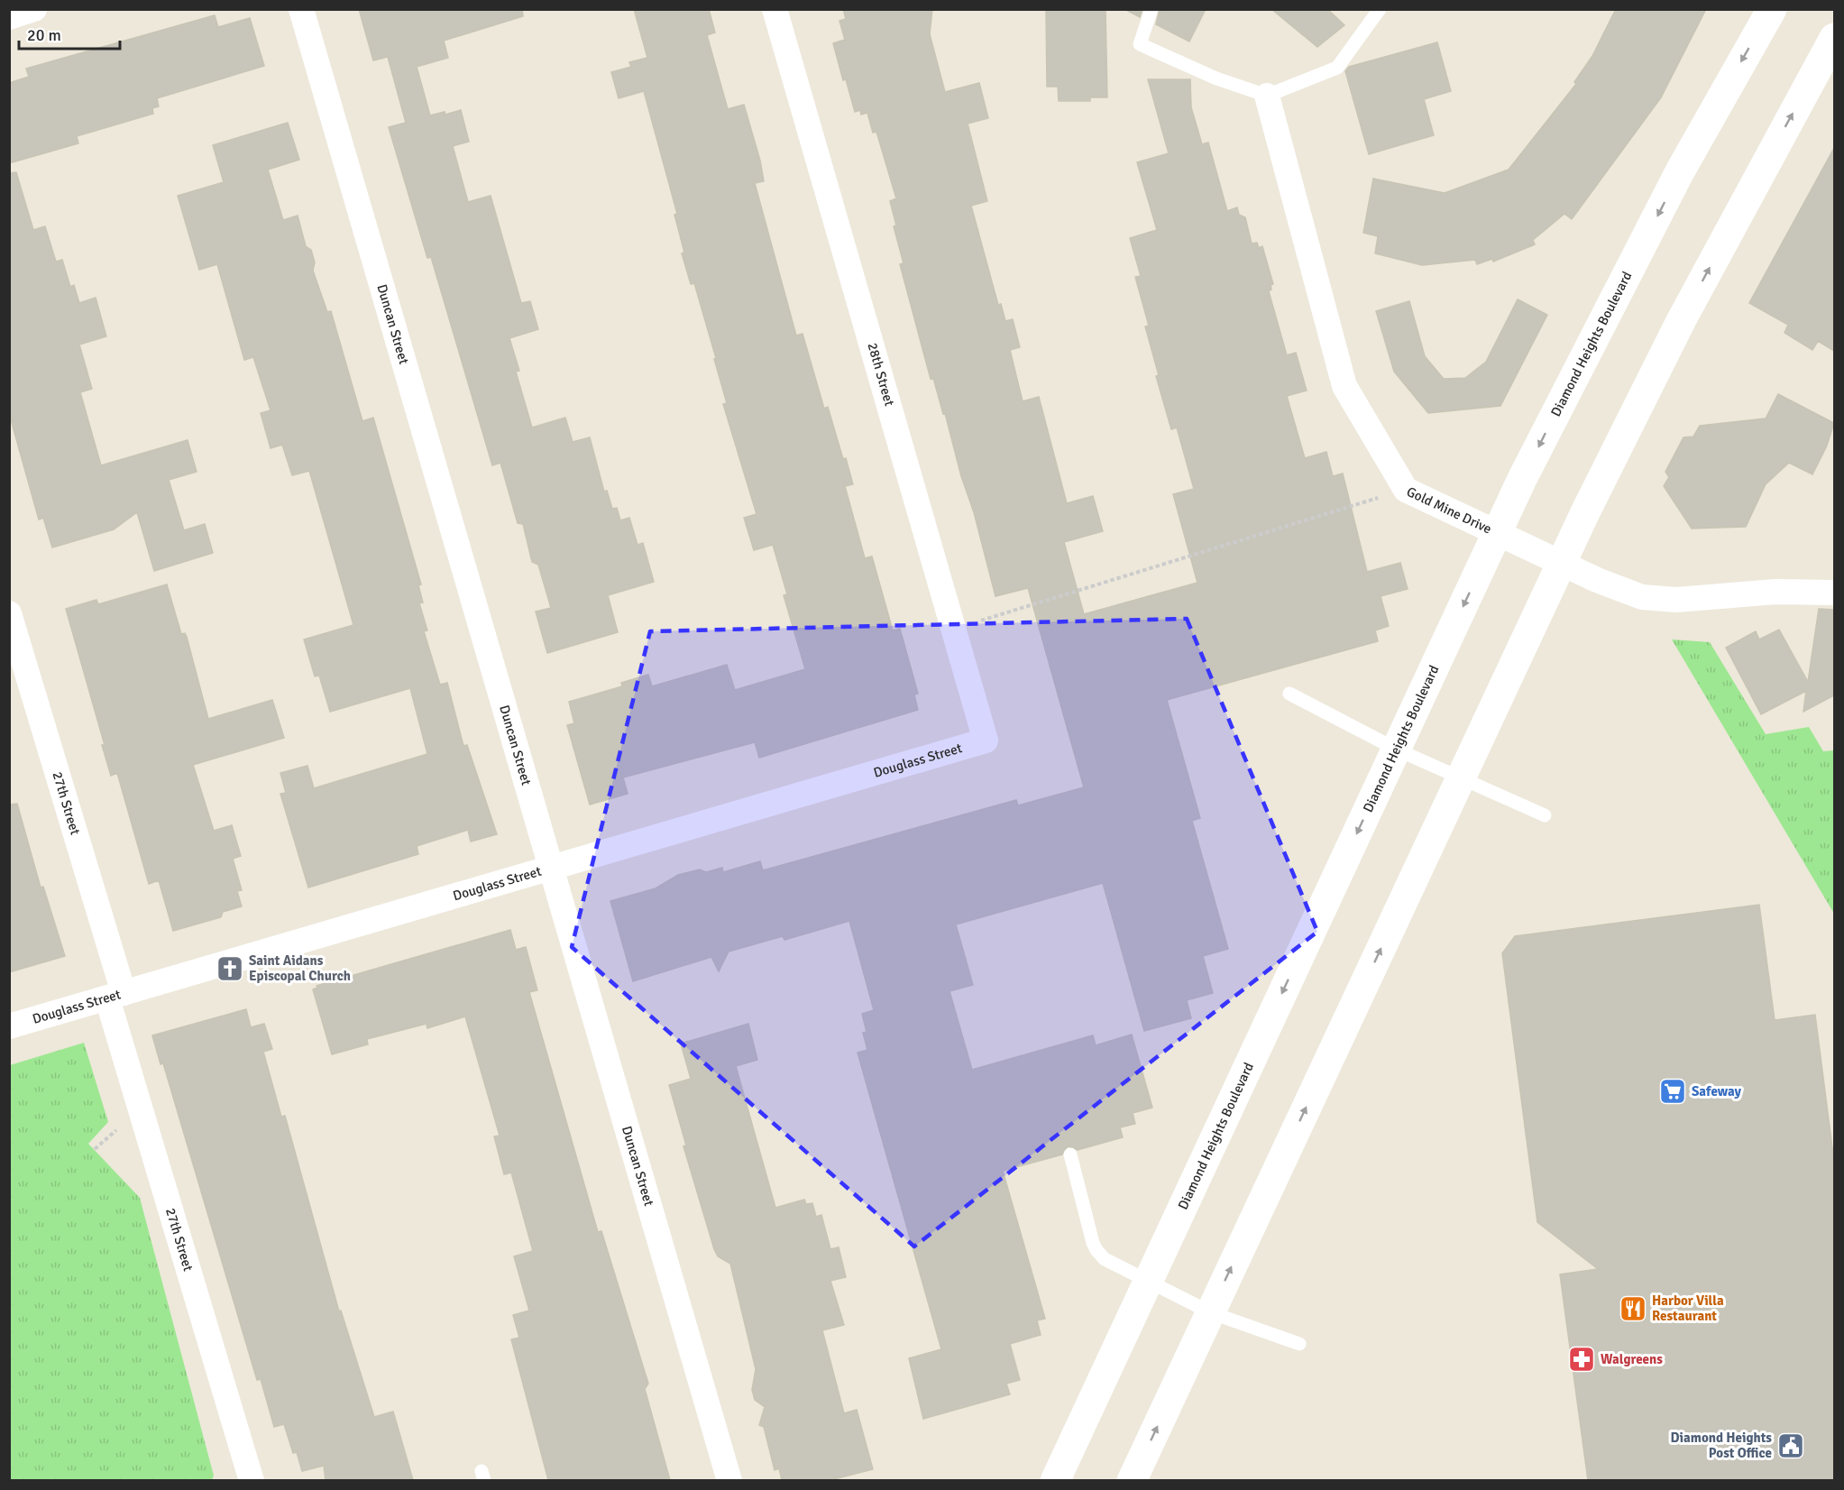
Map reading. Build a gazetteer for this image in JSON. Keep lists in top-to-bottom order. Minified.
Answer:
{"streets":{"main road":["Diamond Heights Boulevard"],"street":["Duncan Street","28th Street","Gold Mine Drive","Douglass Street","27th Street"]},"crossings":[["Duncan Street","Douglass Street"],["Diamond Heights Boulevard","Gold Mine Drive"],["28th Street","Douglass Street"],["Douglass Street","27th Street"]],"places":{"church":["Saint Aidans Episcopal Church"],"supermarket":["Safeway"],"restaurant":["Harbor Villa Restaurant"],"pharmacy":["Walgreens"],"public building":["Diamond Heights Post Office"]},"scale_bar":"20 m"}
